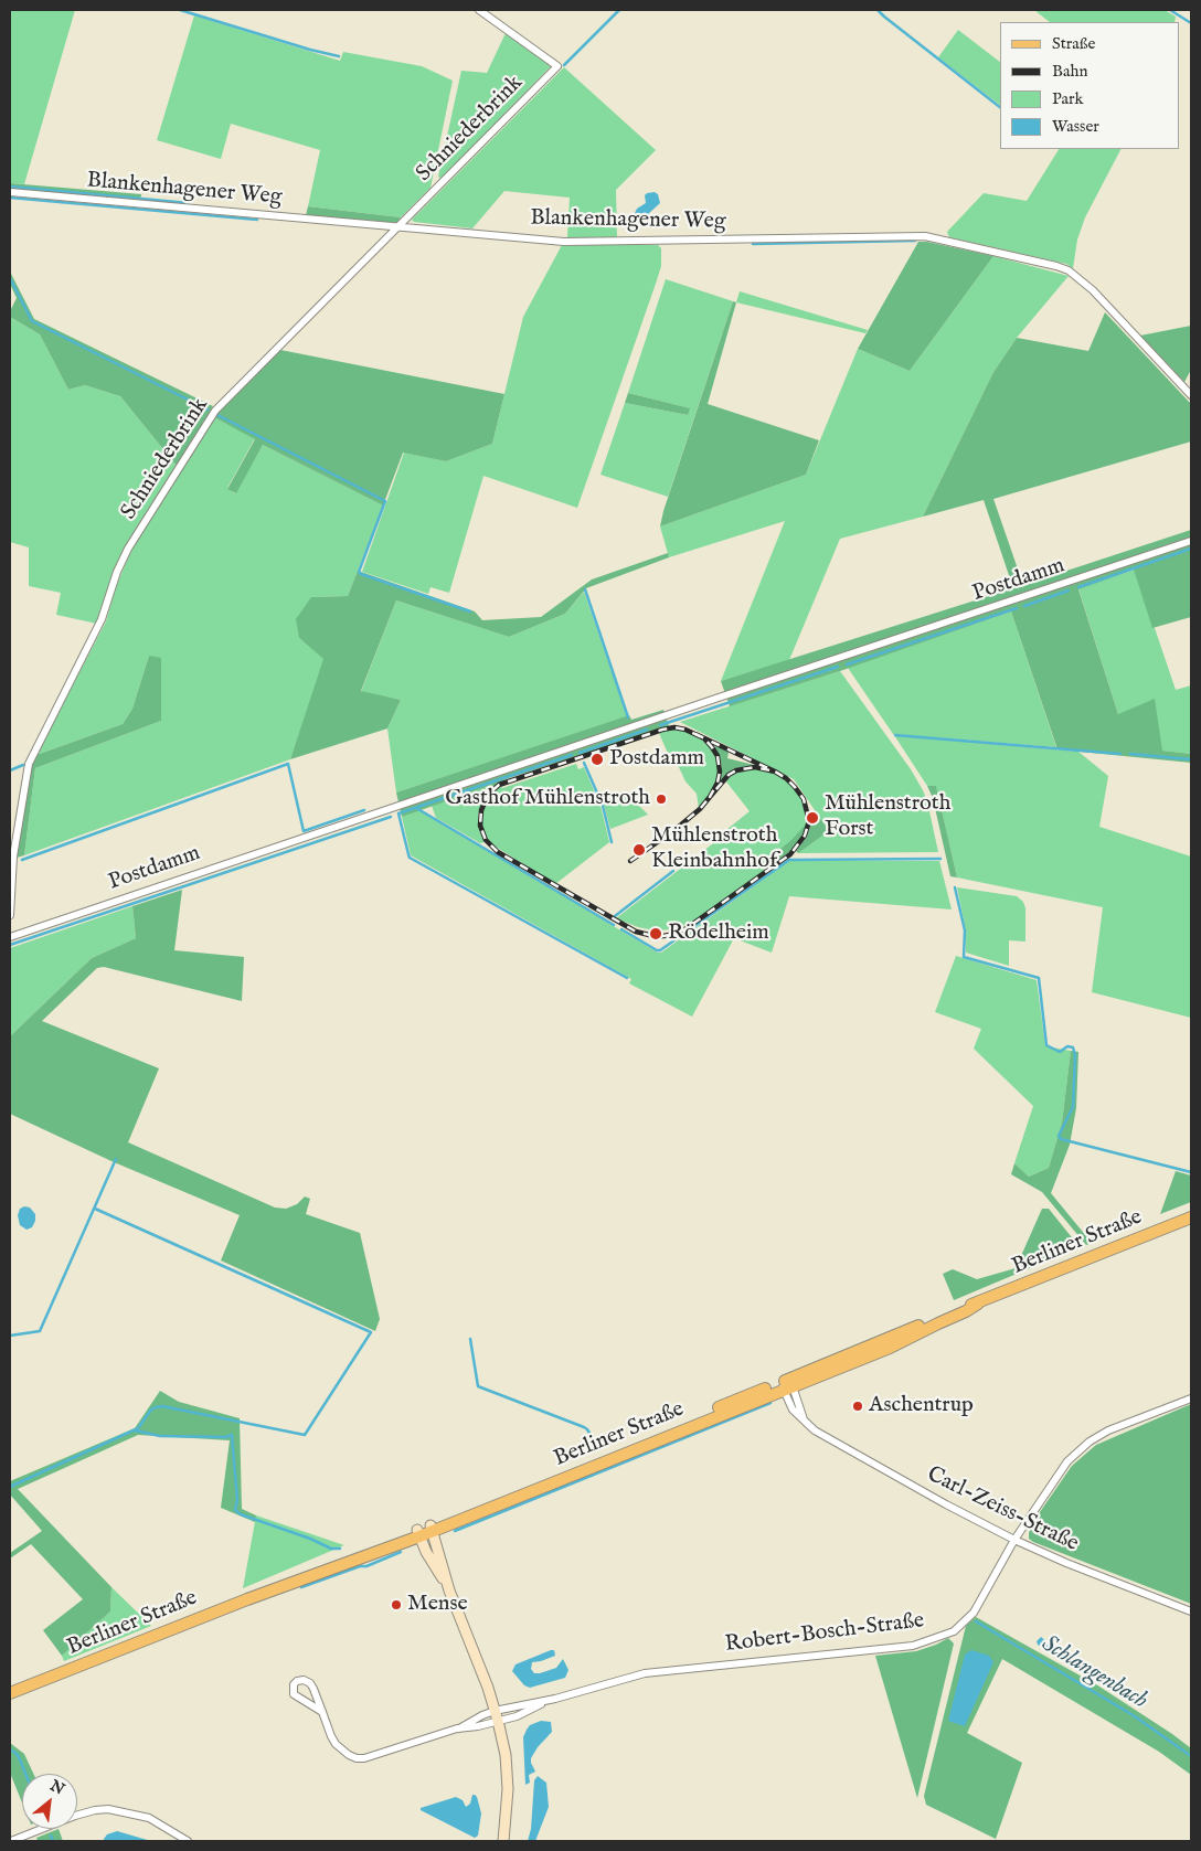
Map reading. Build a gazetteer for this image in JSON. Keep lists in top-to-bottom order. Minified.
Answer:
{"streets":{"main road":["Berliner Straße"],"street":["Schniederbrink","Blankenhagener Weg","Postdamm","Carl-Zeiss-Straße","Robert-Bosch-Straße"]},"crossings":[["Schniederbrink","Blankenhagener Weg"],["Berliner Straße","Carl-Zeiss-Straße"],["Carl-Zeiss-Straße","Robert-Bosch-Straße"]],"water":["Schlangenbach"],"places":["Postdamm","Gasthof Mühlenstroth","Mühlenstroth Forst","Mühlenstroth Kleinbahnhof","Rödelheim","Aschentrup","Mense"],"legend":["Straße","Bahn","Park","Wasser"],"north":"top right"}
